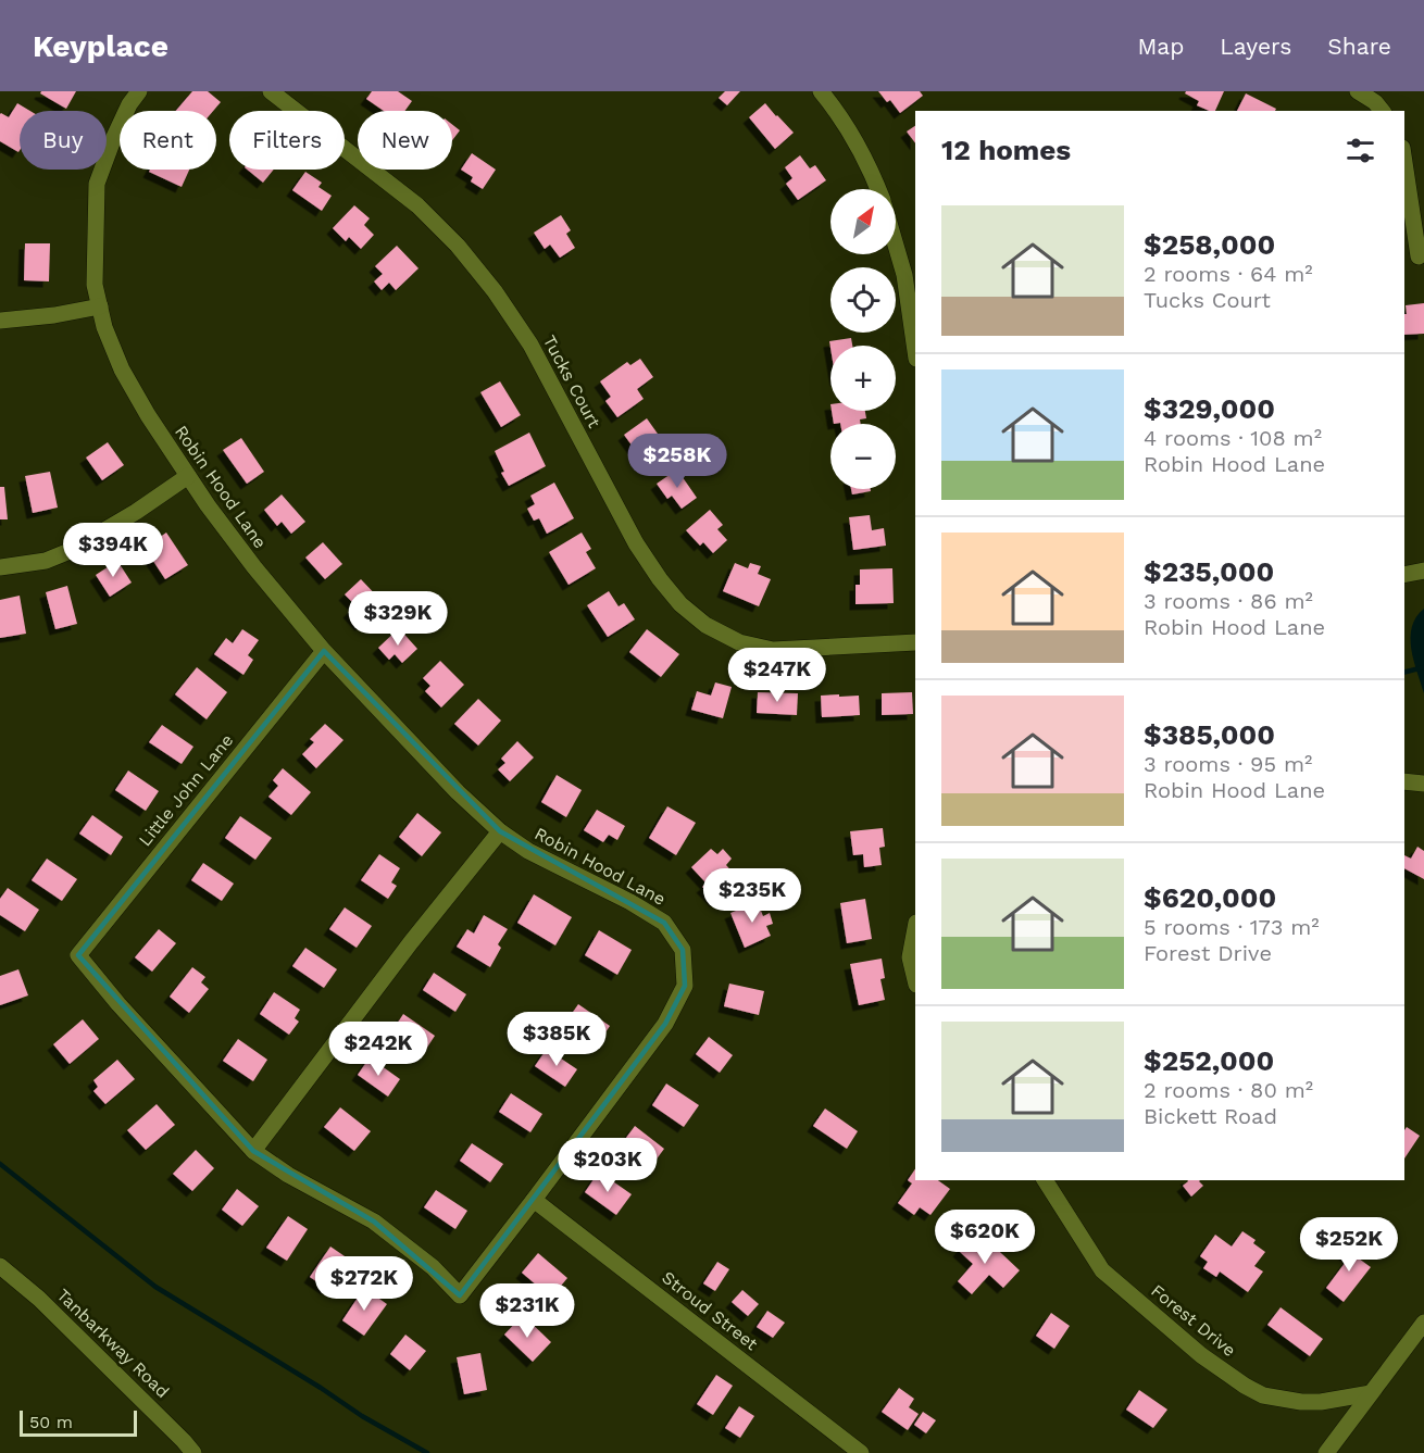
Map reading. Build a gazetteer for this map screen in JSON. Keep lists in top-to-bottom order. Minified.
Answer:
{"streets":{"street":["Tucks Court","Robin Hood Lane","Little John Lane","Stroud Street","Forest Drive","Tanbarkway Road"]},"crossings":[["Robin Hood Lane","Little John Lane"],["Robin Hood Lane","Stroud Street"]],"scale_bar":"50 m","north":"top right","page":{"header":"Keyplace","nav":["Map","Layers","Share"],"chip":["Buy","Rent","Filters","New"],"heading":"12 homes","map_buttons":["+","−"],"list":[{"name":"$258,000","note":"2 rooms · 64 m² · Tucks Court"},{"name":"$329,000","note":"4 rooms · 108 m² · Robin Hood Lane"},{"name":"$235,000","note":"3 rooms · 86 m² · Robin Hood Lane"},{"name":"$385,000","note":"3 rooms · 95 m² · Robin Hood Lane"},{"name":"$620,000","note":"5 rooms · 173 m² · Forest Drive"},{"name":"$252,000","note":"2 rooms · 80 m² · Bickett Road"}],"price":["$258K","$394K","$329K","$247K","$235K","$385K","$242K","$203K","$620K","$252K","$272K","$231K"],"scale":"50 m"}}
